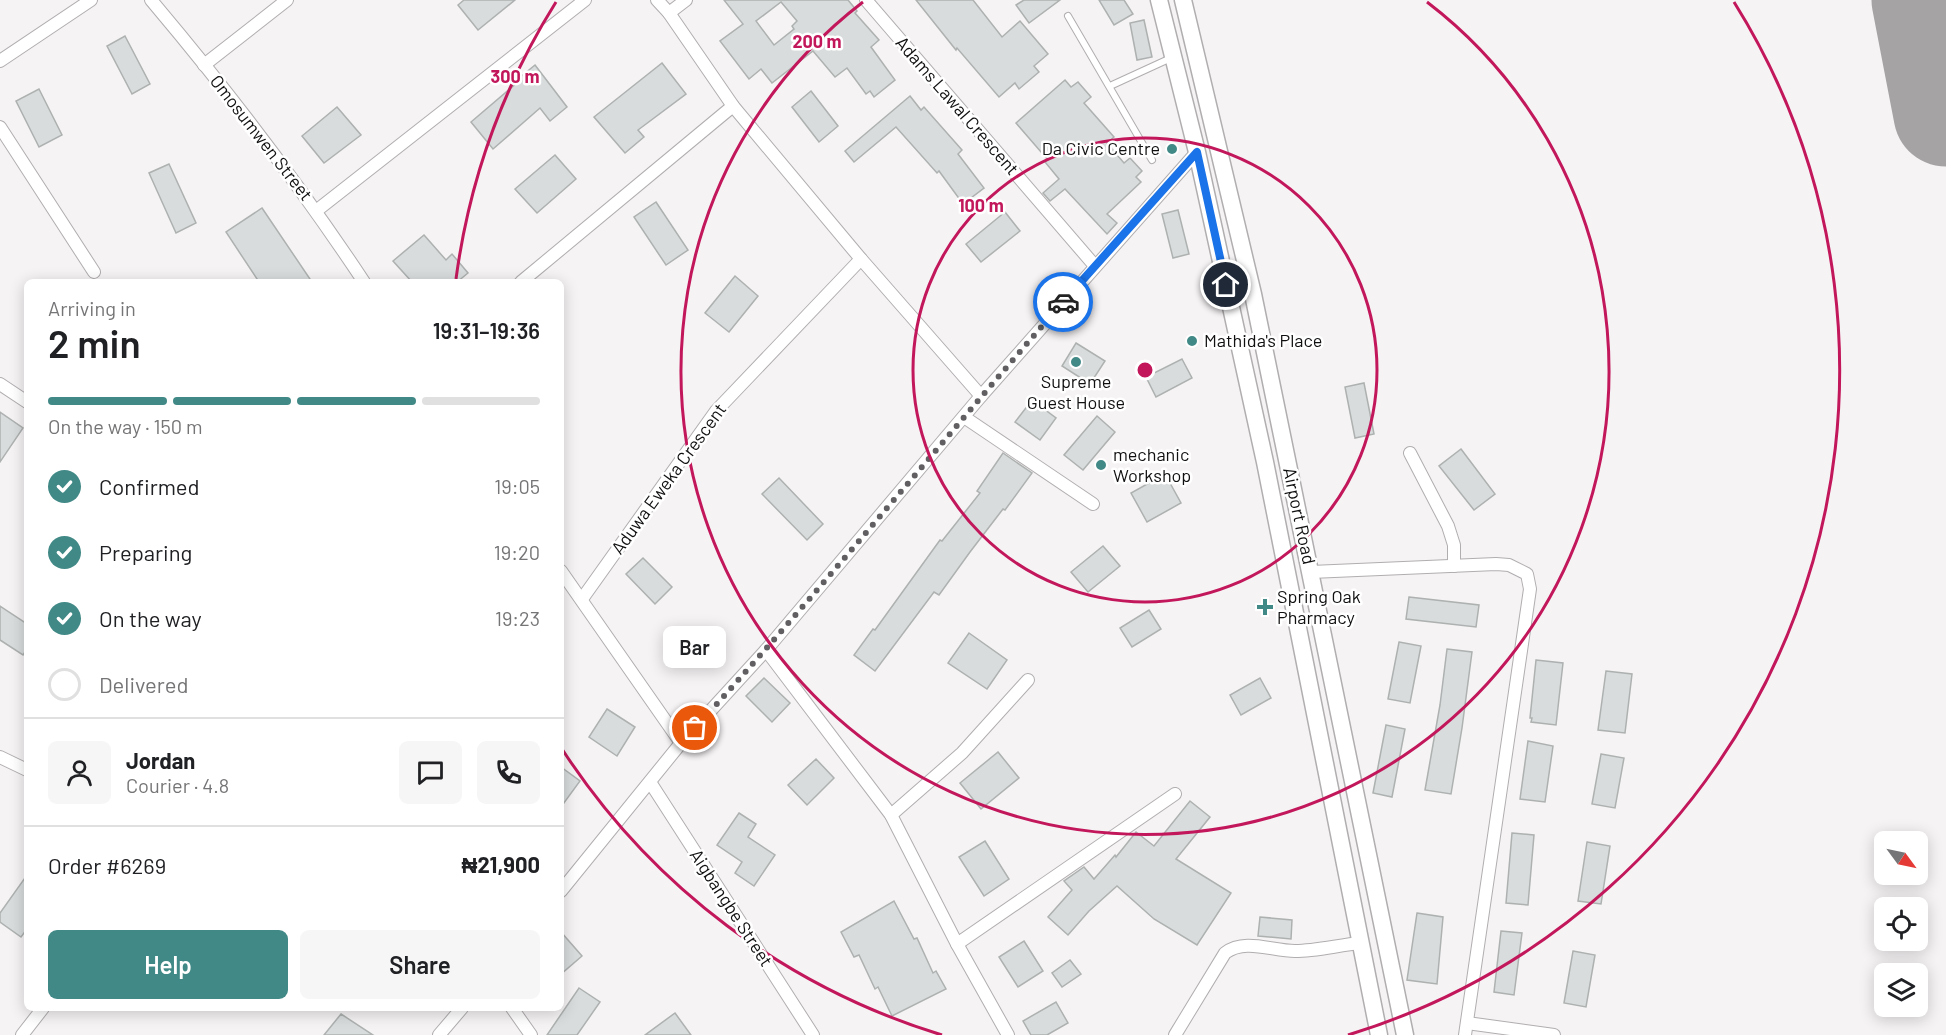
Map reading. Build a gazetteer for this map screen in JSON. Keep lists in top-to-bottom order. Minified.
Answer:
{"streets":{"main road":["Airport Road"],"street":["Adams Lawal Crescent","Omosumwen Street","Aduwa Eweka Crescent","Aigbangbe Street"]},"places":{"other":["Da Civic Centre","Mathida's Place","Supreme Guest House","mechanic Workshop","Bar"],"health":["Spring Oak Pharmacy"]},"north":"bottom right","page":{"heading":["2 min","Arriving in","19:31–19:36"],"panel":["Jordan","Courier · 4.8","Order #6269","₦21,900"],"bar":"On the way · 150 m","list":[["Confirmed","19:05"],["Preparing","19:20"],["On the way","19:23"],"Delivered"],"bubble":"Bar","buttons":["Help","Share"]},"rings":["200 m","300 m","100 m"]}
